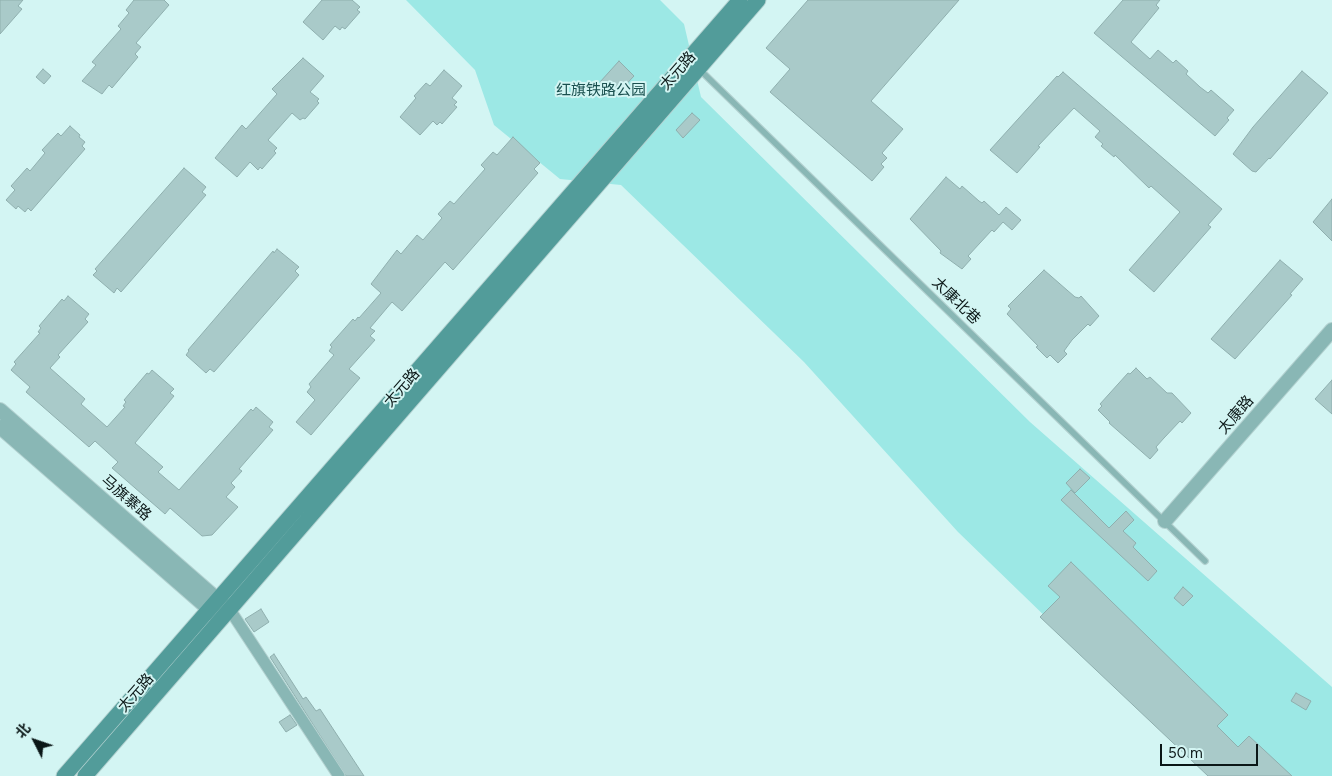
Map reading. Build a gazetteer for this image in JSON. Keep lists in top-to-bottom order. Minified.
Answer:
{"streets":{"main road":["太元路"],"street":["太康路","马旗寨路"],"lane":["太康北巷"]},"crossings":[["太元路","太康北巷"],["太元路","马旗寨路"],["太康北巷","太康路"]],"parks":["红旗铁路公园"],"scale_bar":"50 m","north":"top left"}
